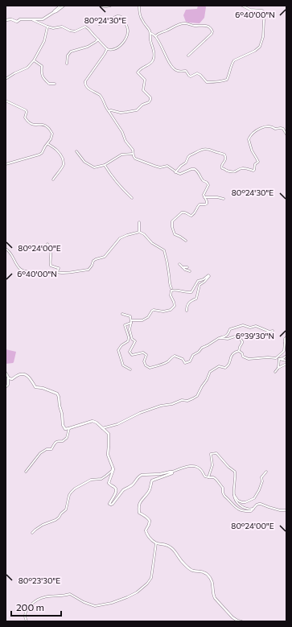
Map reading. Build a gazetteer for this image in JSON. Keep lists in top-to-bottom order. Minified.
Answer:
{"scale_bar":"200 m","coordinates":["6°40'00\"N","80°24'30\"E","80°24'00\"E","6°39'30\"N","80°23'30\"E"]}
